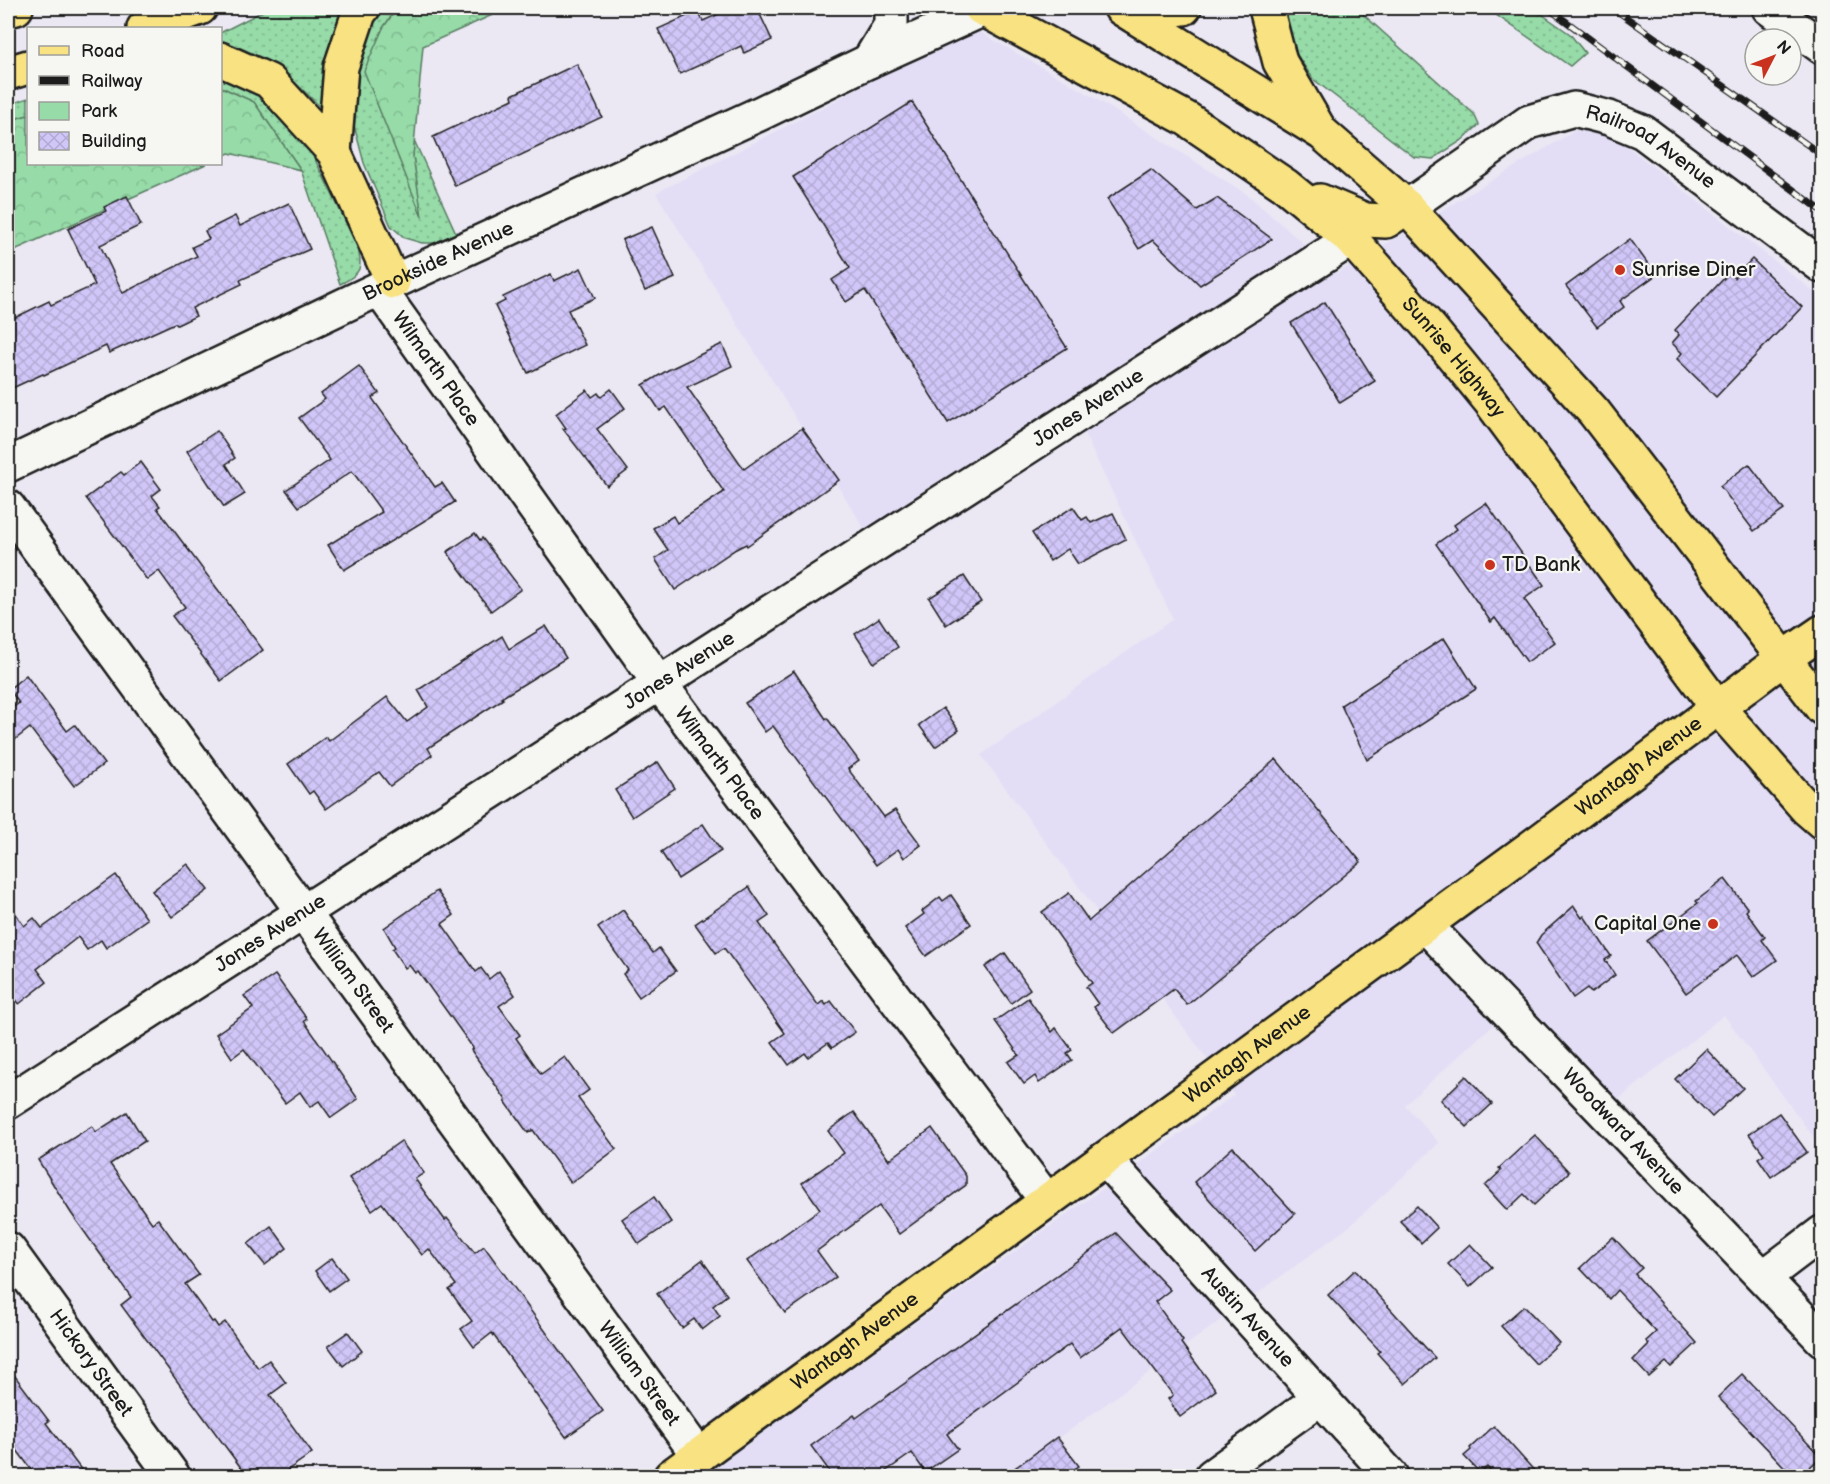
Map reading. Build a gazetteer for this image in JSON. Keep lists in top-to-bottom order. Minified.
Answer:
{"streets":{"main road":["Sunrise Highway","Wantagh Avenue"],"street":["Railroad Avenue","Brookside Avenue","Wilmarth Place","Jones Avenue","William Street","Woodward Avenue","Austin Avenue","Hickory Street"]},"crossings":[["Brookside Avenue","Sunrise Highway"],["Brookside Avenue","Wilmarth Place"],["Sunrise Highway","Jones Avenue"],["Sunrise Highway","Wantagh Avenue"],["Wilmarth Place","Jones Avenue"],["Wilmarth Place","Wantagh Avenue"],["Jones Avenue","William Street"],["Wantagh Avenue","William Street"],["Wantagh Avenue","Woodward Avenue"],["Wantagh Avenue","Austin Avenue"]],"places":["Sunrise Diner","TD Bank","Capital One"],"legend":["Road","Railway","Park","Building"],"north":"top right"}
